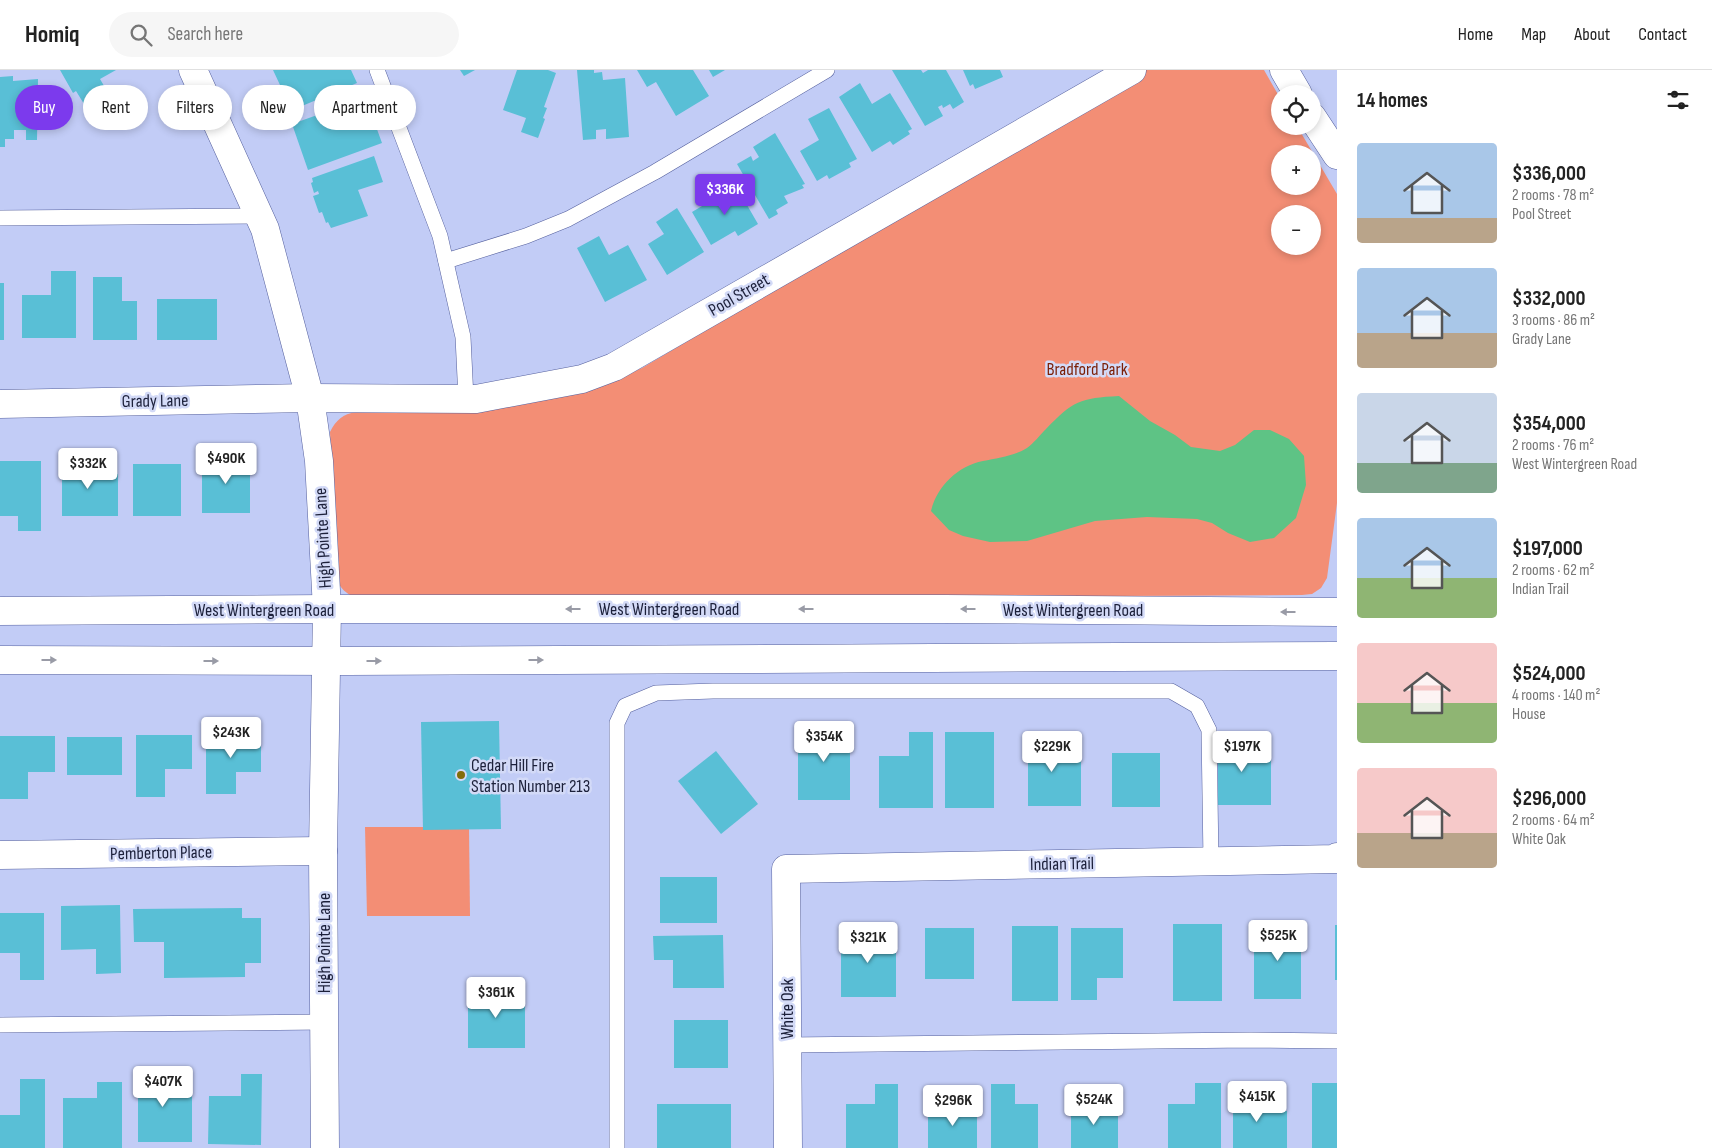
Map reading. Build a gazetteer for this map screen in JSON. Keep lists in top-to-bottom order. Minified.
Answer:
{"streets":{"street":["Pool Street","Grady Lane","High Pointe Lane","West Wintergreen Road","Pemberton Place","Indian Trail","White Oak"]},"crossings":[["Pool Street","Grady Lane"],["Pool Street","High Pointe Lane"],["Grady Lane","High Pointe Lane"],["High Pointe Lane","West Wintergreen Road"],["High Pointe Lane","Pemberton Place"],["Indian Trail","White Oak"]],"parks":["Bradford Park"],"places":["Cedar Hill Fire Station Number 213"],"page":{"header":"Homiq","search":"Search here","nav":["Home","Map","About","Contact"],"heading":"14 homes","map_buttons":["+","−"],"chip":["Buy","Rent","Filters","New","Apartment"],"list":[{"name":"$336,000","note":"2 rooms · 78 m² · Pool Street"},{"name":"$332,000","note":"3 rooms · 86 m² · Grady Lane"},{"name":"$354,000","note":"2 rooms · 76 m² · West Wintergreen Road"},{"name":"$197,000","note":"2 rooms · 62 m² · Indian Trail"},{"name":"$524,000","note":"4 rooms · 140 m² · House"},{"name":"$296,000","note":"2 rooms · 64 m² · White Oak"}],"price":["$336K","$490K","$332K","$243K","$354K","$229K","$197K","$525K","$321K","$361K","$407K","$415K","$524K","$296K"]}}
